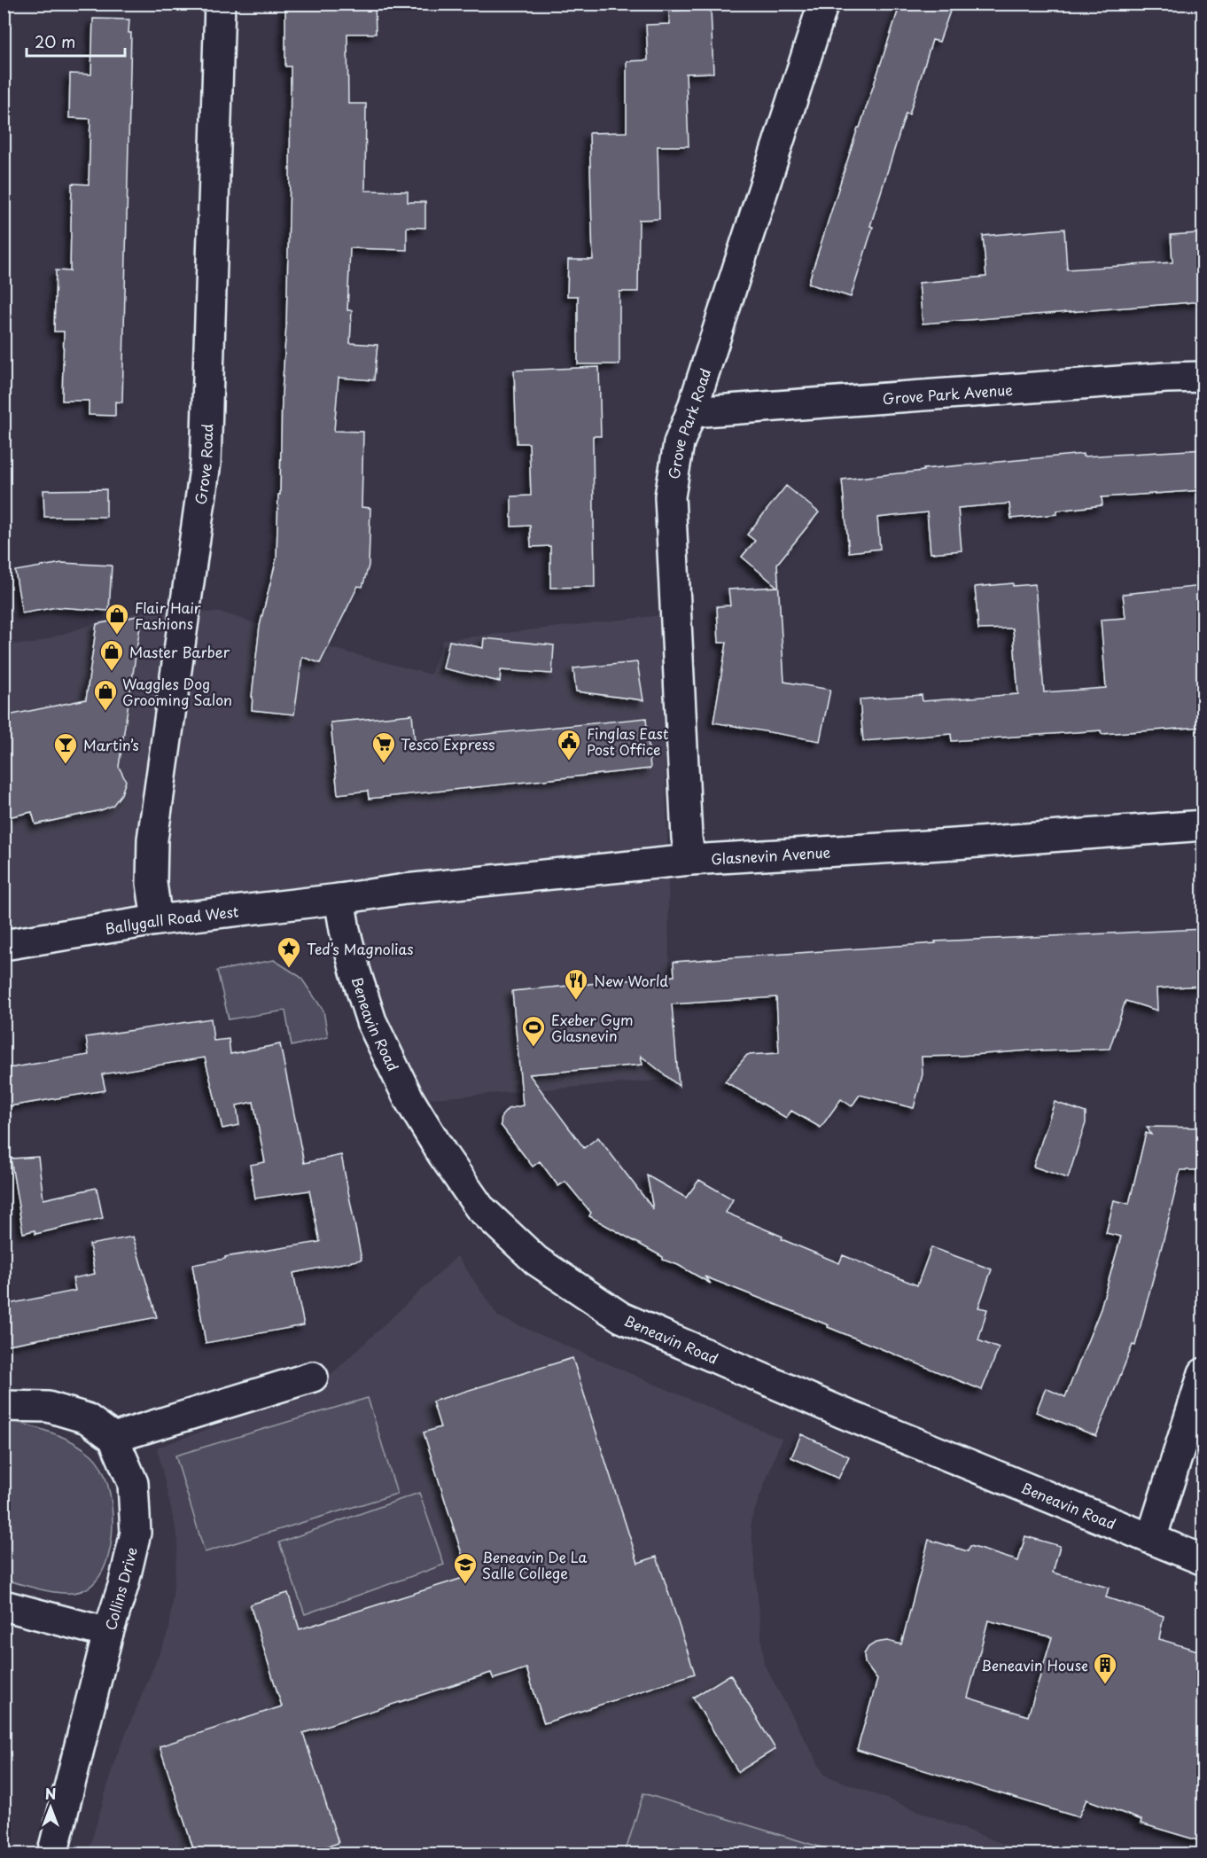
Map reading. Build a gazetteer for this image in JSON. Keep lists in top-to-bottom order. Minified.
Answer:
{"streets":{"street":["Grove Park Avenue","Grove Park Road","Grove Road","Glasnevin Avenue","Ballygall Road West","Beneavin Road","Collins Drive"]},"crossings":[["Grove Park Avenue","Grove Park Road"],["Grove Park Road","Glasnevin Avenue"],["Grove Road","Ballygall Road West"],["Glasnevin Avenue","Ballygall Road West"],["Glasnevin Avenue","Beneavin Road"],["Ballygall Road West","Beneavin Road"]],"places":{"shop":["Flair Hair Fashions","Master Barber","Waggles Dog Grooming Salon"],"public building":["Finglas East Post Office"],"supermarket":["Tesco Express"],"bar":["Martin’s"],"place":["Ted’s Magnolias"],"restaurant":["New World"],"sports":["Exeber Gym Glasnevin"],"school or university":["Beneavin De La Salle College"],"building":["Beneavin House"]},"scale_bar":"20 m","north":"top"}
